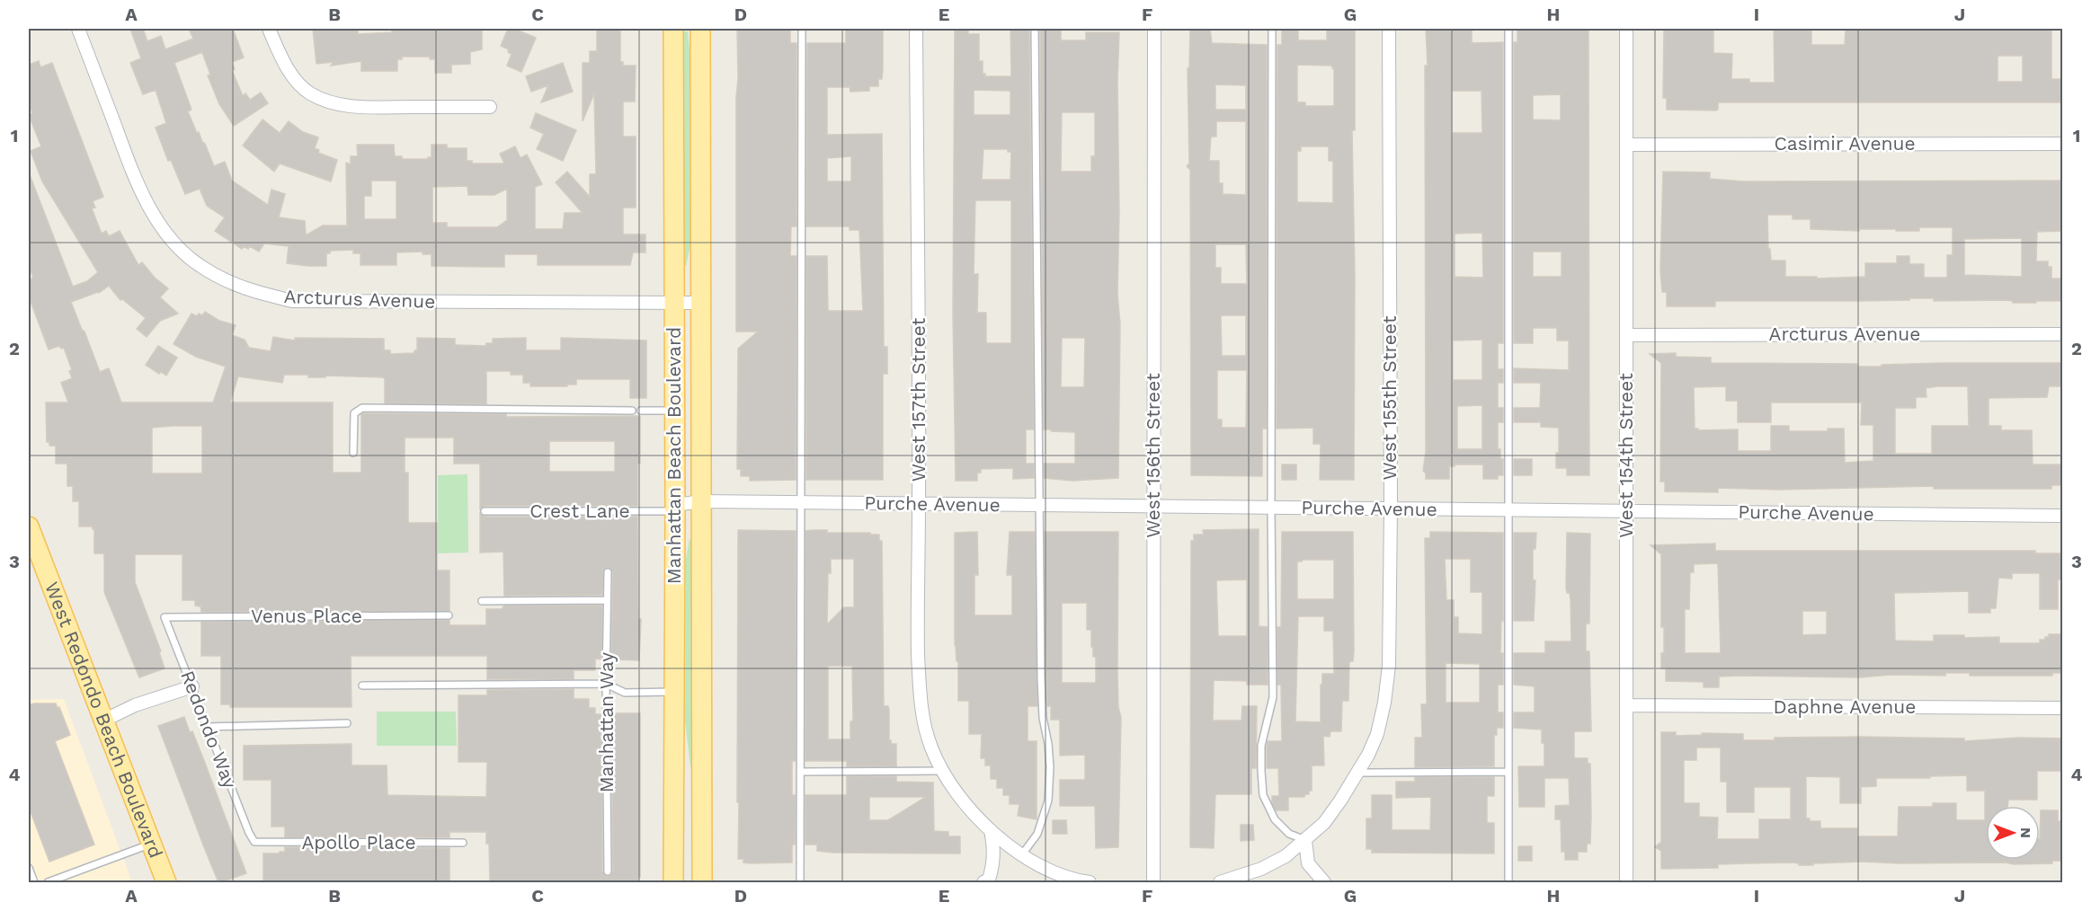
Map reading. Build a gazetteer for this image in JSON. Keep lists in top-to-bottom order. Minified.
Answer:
{"streets":{"main road":["Manhattan Beach Boulevard","West Redondo Beach Boulevard"],"street":["Casimir Avenue","Arcturus Avenue","West 155th Street","West 157th Street","West 156th Street","West 154th Street","Purche Avenue","Daphne Avenue"],"lane":["Crest Lane","Venus Place","Manhattan Way","Redondo Way","Apollo Place"]},"crossings":[["Casimir Avenue","West 154th Street"],["Arcturus Avenue","Manhattan Beach Boulevard"],["Arcturus Avenue","West 154th Street"],["West 155th Street","Purche Avenue"],["West 157th Street","Purche Avenue"],["Manhattan Beach Boulevard","Purche Avenue"],["Manhattan Beach Boulevard","Crest Lane"],["West 156th Street","Purche Avenue"],["West 154th Street","Purche Avenue"],["West 154th Street","Daphne Avenue"],["Purche Avenue","Crest Lane"],["Venus Place","Redondo Way"],["Redondo Way","Apollo Place"]],"north":"right","grid":{"columns":["A","B","C","D","E","F","G","H","I","J"],"rows":["1","2","3","4"]}}
